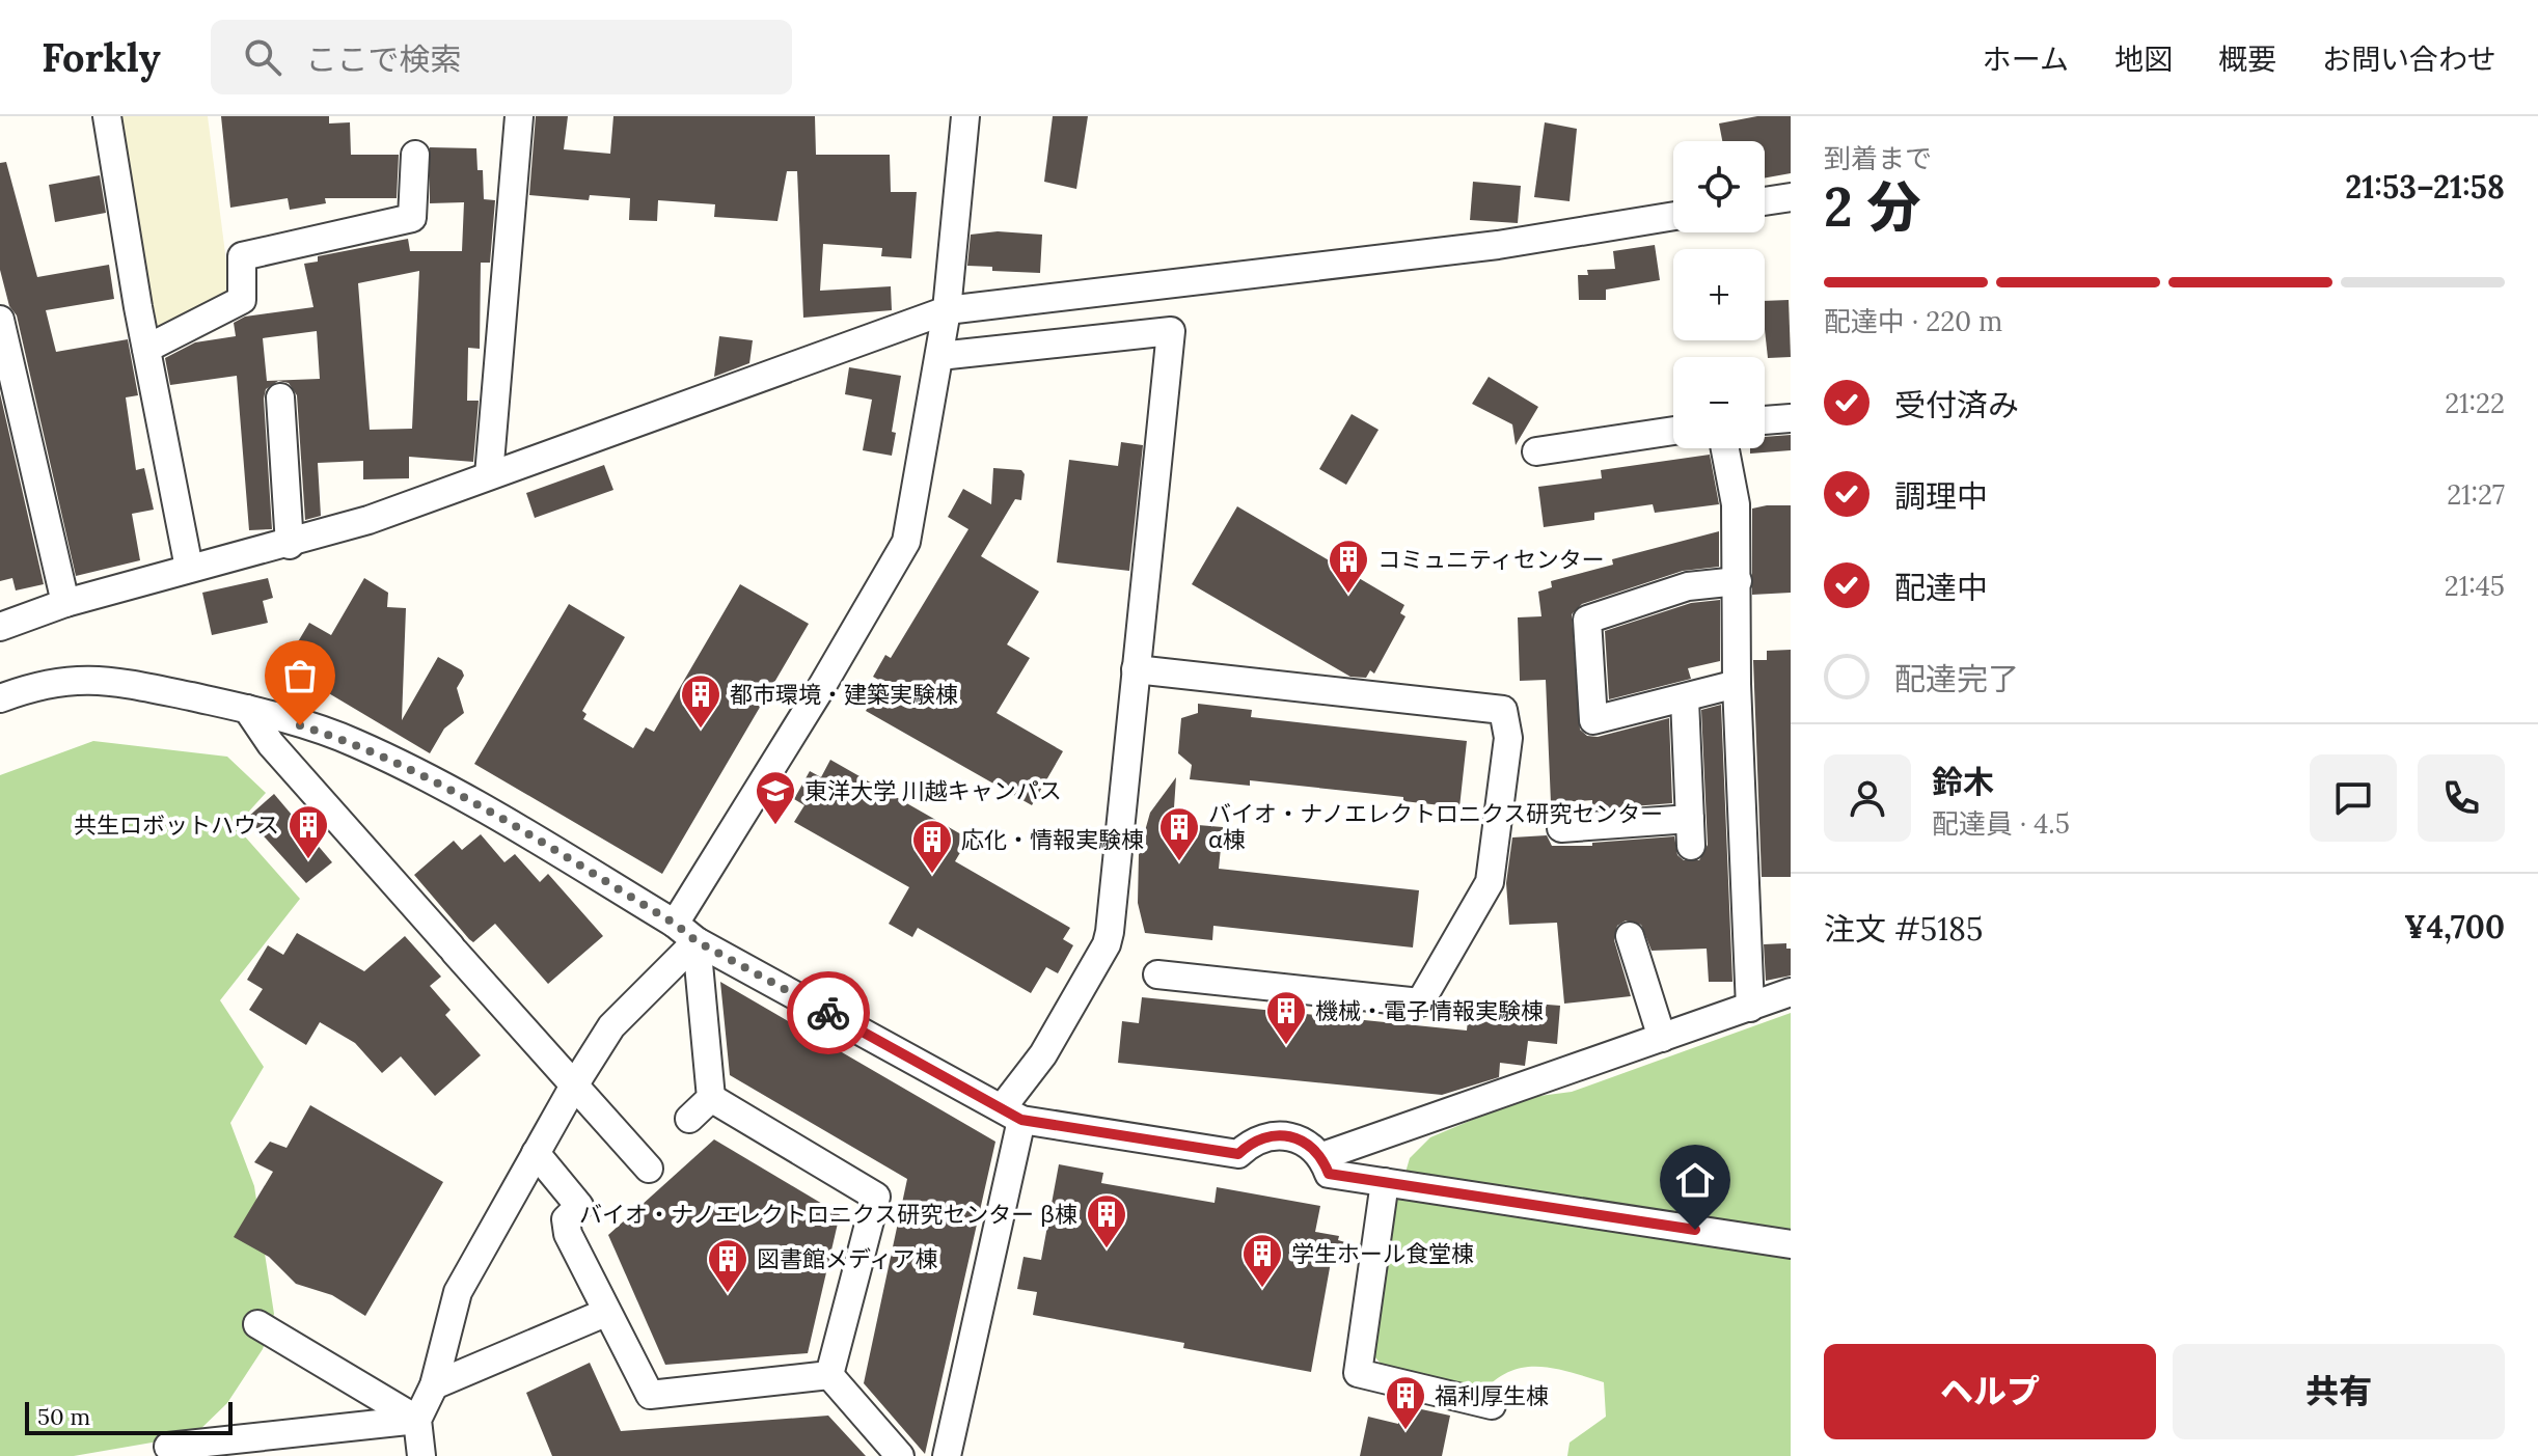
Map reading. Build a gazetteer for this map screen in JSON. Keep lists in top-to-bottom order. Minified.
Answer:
{"places":{"building":["コミュニティセンター","都市環境・建築実験棟","共生ロボットハウス","バイオ・ナノエレクトロニクス研究センター α棟","応化・情報実験棟","機械・電子情報実験棟","バイオ・ナノエレクトロニクス研究センター β棟","学生ホール食堂棟","図書館メディア棟","福利厚生棟"],"school or university":["東洋大学 川越キャンパス"]},"scale_bar":"50 m","page":{"header":"Forkly","search":"ここで検索","nav":["ホーム","地図","概要","お問い合わせ"],"heading":["2 分","到着まで","21:53–21:58"],"panel":["鈴木","配達員 · 4.5","注文 #5185","¥4,700"],"map_buttons":["+","−"],"bar":"配達中 · 220 m","list":[["受付済み","21:22"],["調理中","21:27"],["配達中","21:45"],"配達完了"],"buttons":["ヘルプ","共有"],"scale":"50 m"}}
